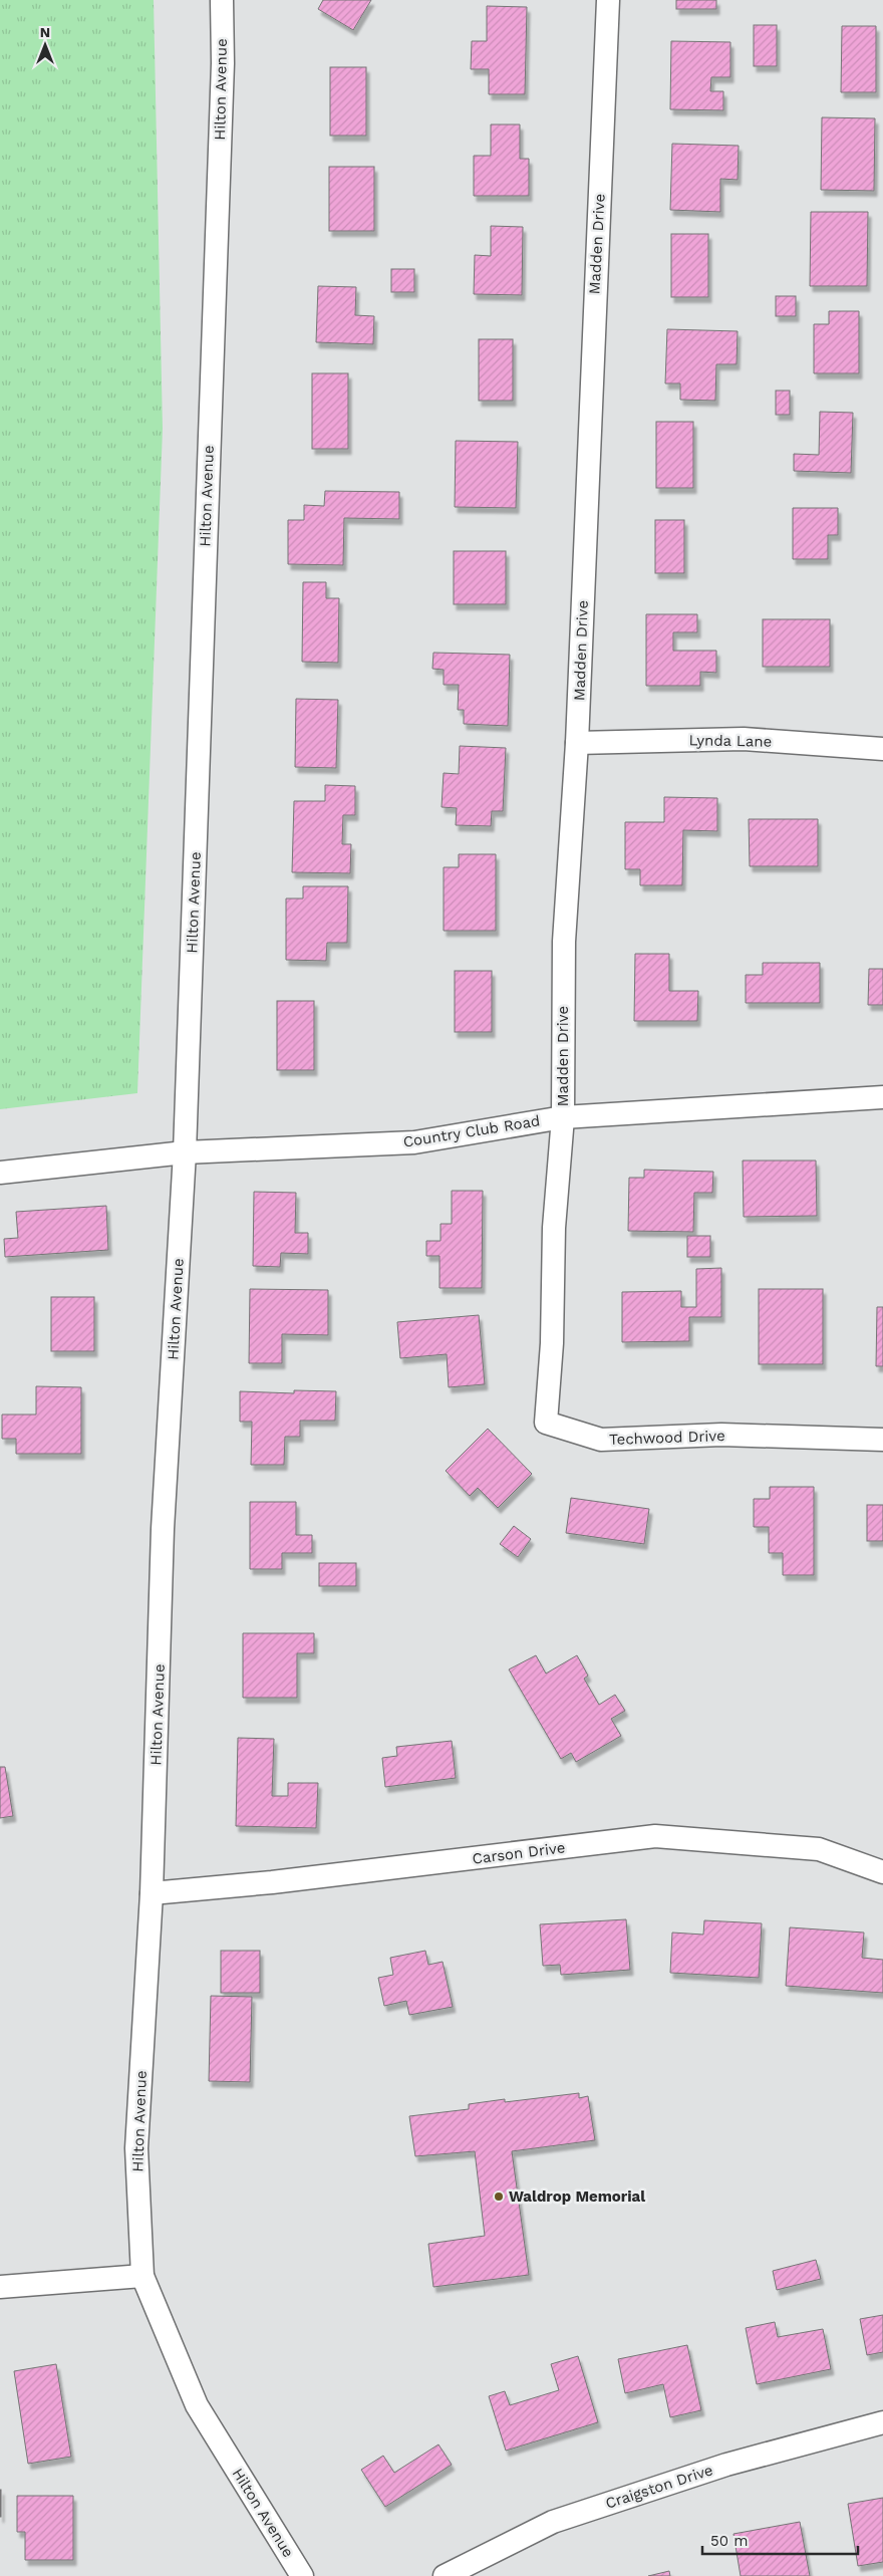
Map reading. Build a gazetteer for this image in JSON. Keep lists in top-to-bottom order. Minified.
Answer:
{"streets":{"street":["Hilton Avenue","Madden Drive","Lynda Lane","Country Club Road","Techwood Drive","Carson Drive","Craigston Drive"]},"crossings":[["Hilton Avenue","Country Club Road"],["Hilton Avenue","Carson Drive"],["Madden Drive","Lynda Lane"],["Madden Drive","Country Club Road"],["Madden Drive","Techwood Drive"]],"places":["Waldrop Memorial"],"scale_bar":"50 m","north":"top"}
